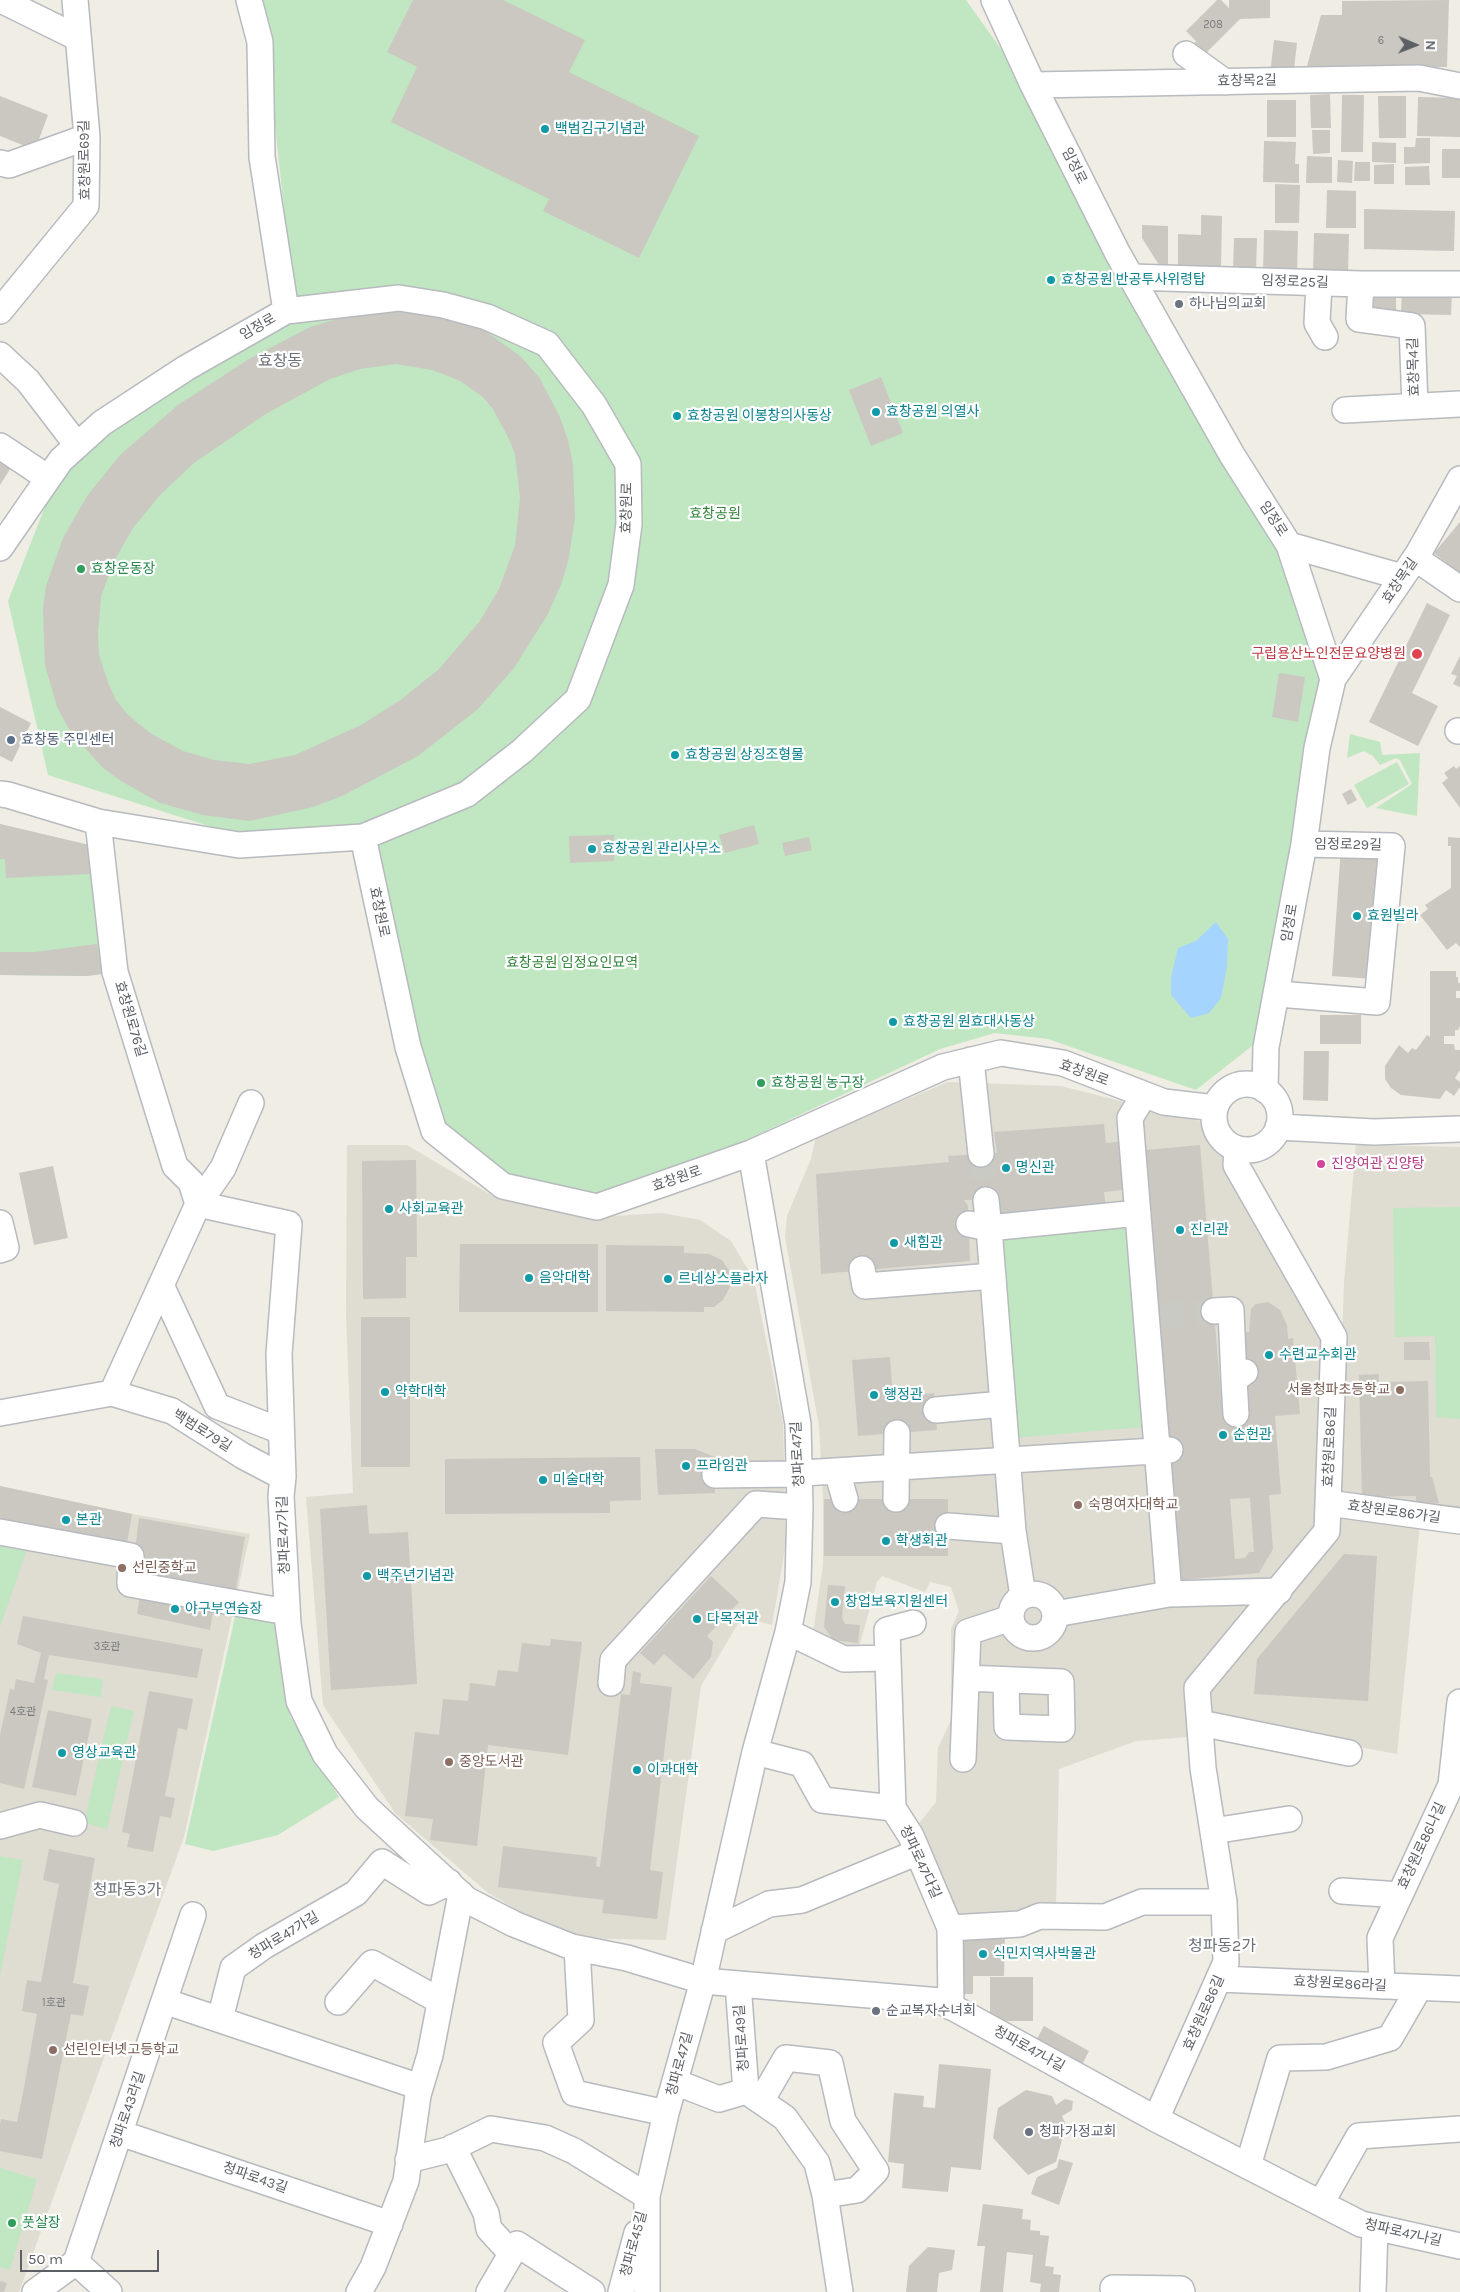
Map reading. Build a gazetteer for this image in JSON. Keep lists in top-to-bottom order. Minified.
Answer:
{"streets":{"street":["효창목2길","효창원로69길","임정로","임정로25길","효창목4길","효창원로","효창목길","임정로29길","효창원로76길","백범로79길","효창원로86길","청파로47길","효창원로86가길","청파로47가길","효창원로86나길","청파로47다길","효창원로86라길","청파로49길","청파로47나길","청파로43라길","청파로43길","청파로45길"]},"crossings":[["효창목2길","임정로"],["임정로","임정로25길"],["임정로","효창원로"],["임정로","효창목길"],["임정로","임정로29길"],["임정로","효창원로86길"],["임정로25길","효창목4길"],["효창원로","효창원로76길"],["효창원로","효창원로86길"],["효창원로","청파로47길"],["효창원로76길","청파로47가길"],["백범로79길","청파로47가길"],["효창원로86길","효창원로86가길"],["효창원로86길","효창원로86라길"],["효창원로86길","청파로47나길"],["청파로47길","청파로47가길"],["청파로47길","청파로49길"],["청파로47길","청파로47나길"],["청파로47길","청파로45길"],["청파로47가길","청파로47나길"],["효창원로86나길","효창원로86라길"],["청파로47다길","청파로47나길"],["청파로49길","청파로47나길"],["청파로43라길","청파로43길"]],"districts":["효창동","청파동3가","청파동2가"],"parks":["효창공원","효창공원 임정요인묘역"],"places":["백범김구기념관","효창공원 반공투사위령탑","하나님의교회","효창공원 의열사","효창공원 이봉창의사동상","효창운동장","구립용산노인전문요양병원","효창동 주민센터","효창공원 상징조형물","효창공원 관리사무소","효원빌라","효창공원 원효대사동상","효창공원 농구장","진양여관 진양탕","명신관","사회교육관","진리관","새힘관","음악대학","르네상스플라자","수련교수회관","서울청파초등학교","약학대학","행정관","순헌관","프라임관","미술대학","숙명여자대학교","본관","학생회관","선린중학교","백주년기념관","창업보육지원센터","야구부연습장","다목적관","영상교육관","중앙도서관","이과대학","식민지역사박물관","순교복자수녀회","선린인터넷고등학교","청파가정교회","풋살장"],"house_numbers":["208","6","3호관","4호관","1호관"],"scale_bar":"50 m","north":"right"}
